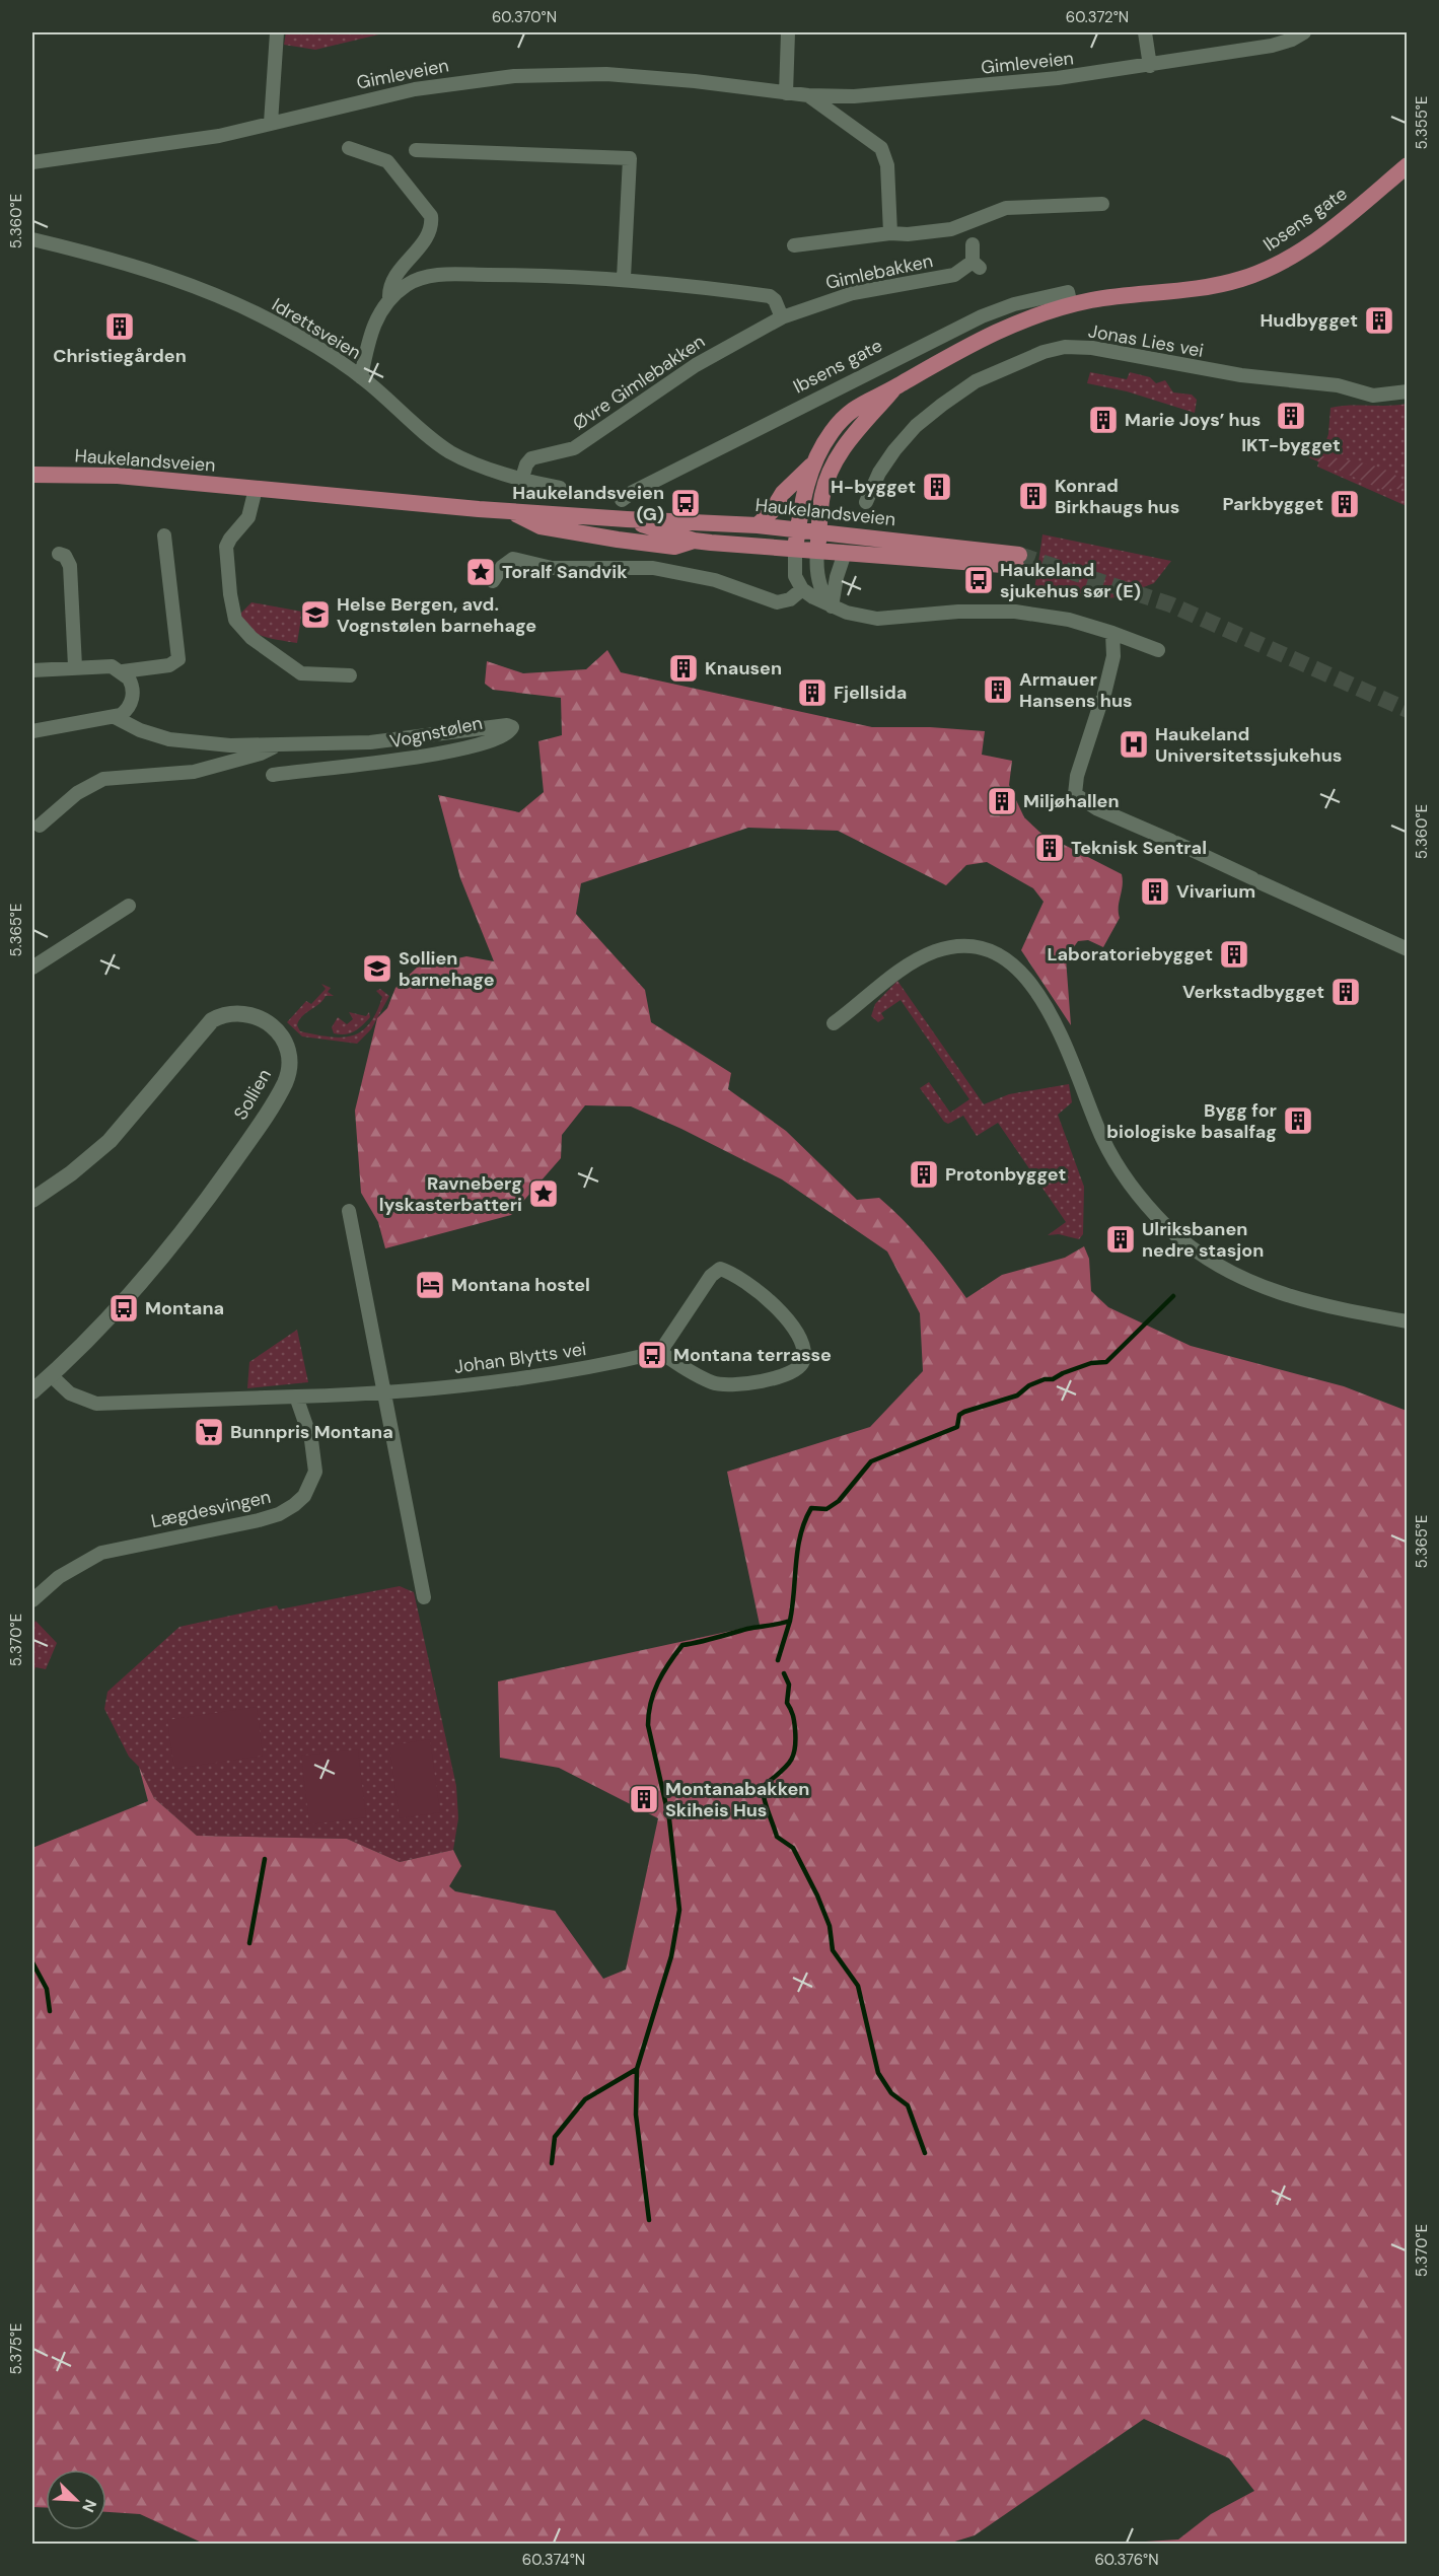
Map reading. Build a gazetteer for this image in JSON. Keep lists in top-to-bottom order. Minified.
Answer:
{"streets":{"main road":["Ibsens gate","Haukelandsveien"],"street":["Gimleveien","Gimlebakken","Idrettsveien","Jonas Lies vei","Øvre Gimlebakken","Vognstølen","Sollien","Johan Blytts vei","Lægdesvingen"]},"crossings":[["Ibsens gate","Haukelandsveien"],["Gimlebakken","Øvre Gimlebakken"],["Idrettsveien","Øvre Gimlebakken"],["Johan Blytts vei","Lægdesvingen"]],"places":{"building":["Hudbygget","Christiegården","IKT-bygget","Marie Joys’ hus","H-bygget","Konrad Birkhaugs hus","Parkbygget","Knausen","Armauer Hansens hus","Fjellsida","Miljøhallen","Teknisk Sentral","Vivarium","Laboratoriebygget","Verkstadbygget","Bygg for biologiske basalfag","Protonbygget","Ulriksbanen nedre stasjon","Montanabakken Skiheis Hus"],"bus stop":["Haukelandsveien (G)","Haukeland sjukehus sør (E)","Montana","Montana terrasse"],"place":["Toralf Sandvik","Ravneberg lyskasterbatteri"],"school or university":["Helse Bergen, avd. Vognstølen barnehage","Sollien barnehage"],"hospital":["Haukeland Universitetssjukehus"],"hotel":["Montana hostel"],"supermarket":["Bunnpris Montana"]},"north":"bottom right","coordinates":["60.370°N","60.372°N","5.355°E","5.360°E","5.365°E","5.370°E","5.375°E","60.374°N","60.376°N"]}
